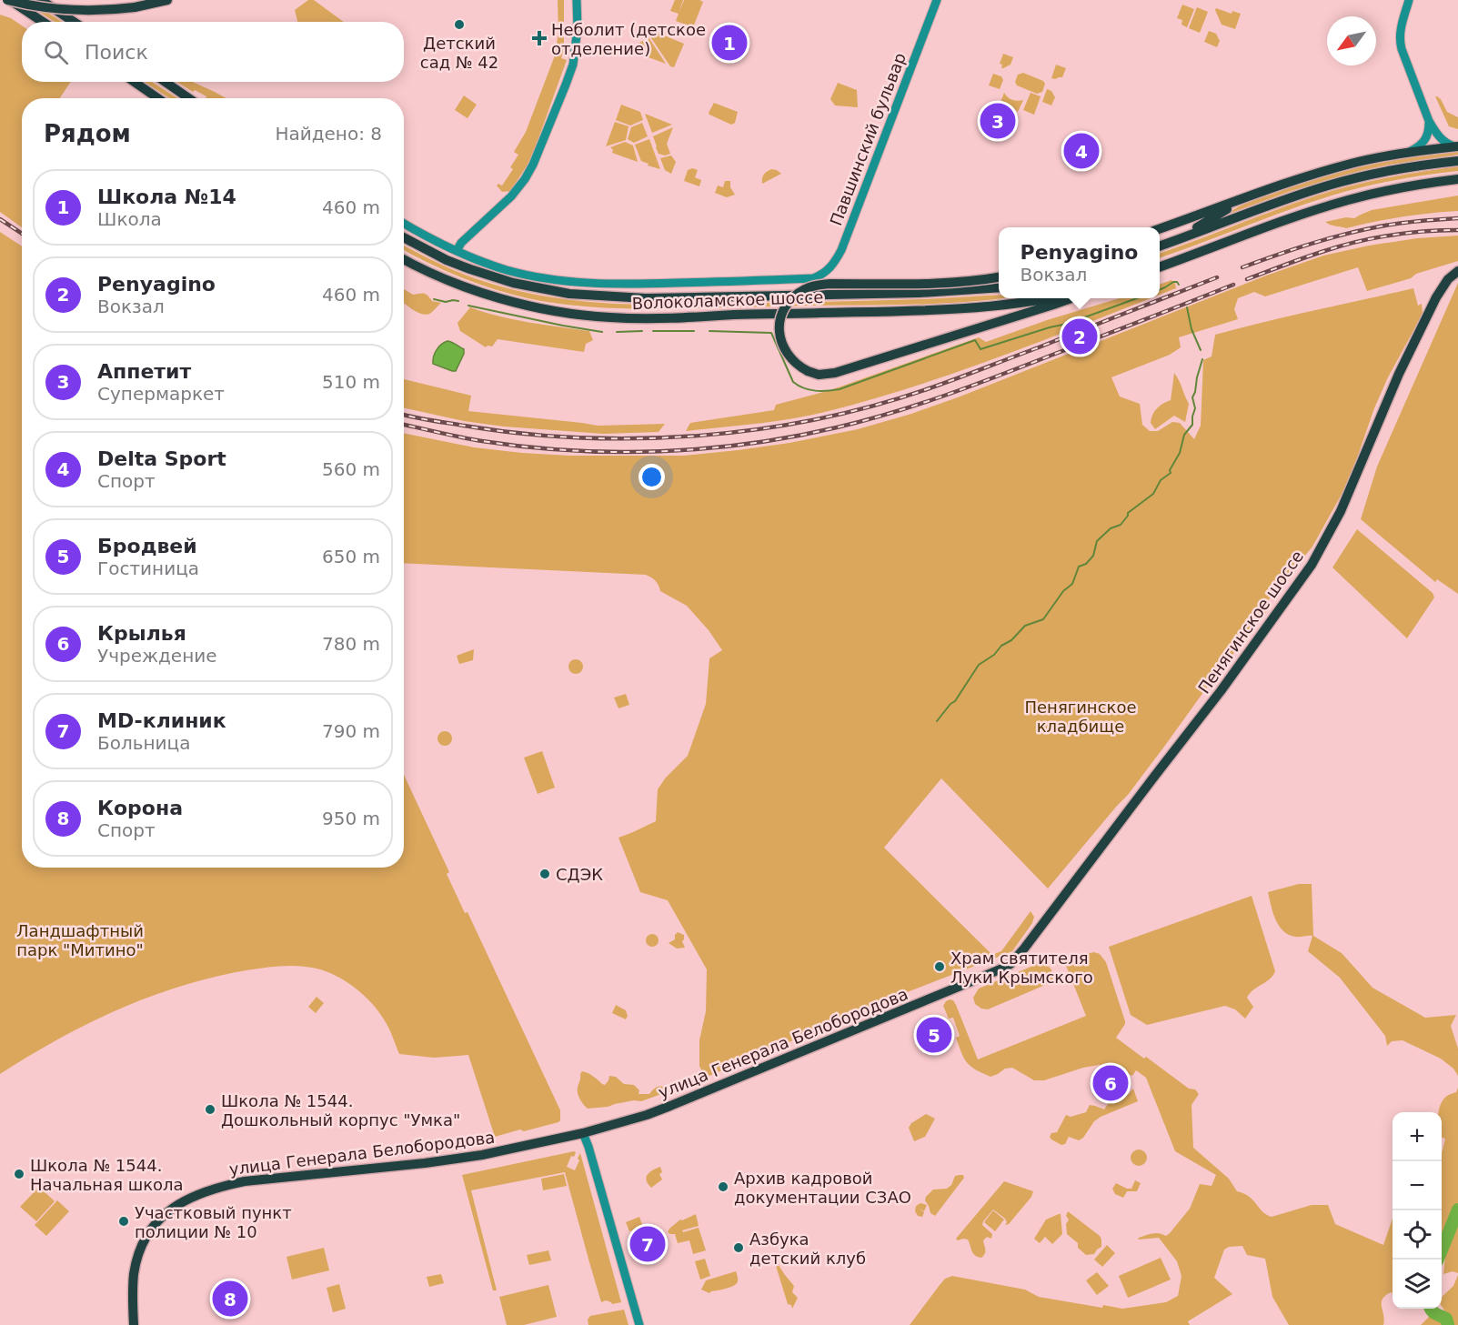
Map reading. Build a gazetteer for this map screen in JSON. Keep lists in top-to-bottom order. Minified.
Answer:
{"streets":{"main road":["Волоколамское шоссе","Пенягинское шоссе","улица Генерала Белобородова"],"street":["Павшинский бульвар"]},"crossings":[["Пенягинское шоссе","улица Генерала Белобородова"]],"parks":["Пенягинское кладбище","Ландшафтный парк \"Митино\""],"places":{"other":["Детский сад № 42","СДЭК","Храм святителя Луки Крымского","Школа № 1544. Дошкольный корпус \"Умка\"","Школа № 1544. Начальная школа","Архив кадровой документации СЗАО","Участковый пункт полиции № 10","Азбука детский клуб"],"health":["Неболит (детское отделение)"]},"north":"bottom left","page":{"search":"Поиск","pins":["1","3","4","2","5","6","7","8"],"heading":["Рядом","Найдено: 8"],"list":[{"mark":"1","name":"Школа №14","note":"Школа","value":"460 m"},{"mark":"2","name":"Penyagino","note":"Вокзал","value":"460 m"},{"mark":"3","name":"Аппетит","note":"Супермаркет","value":"510 m"},{"mark":"4","name":"Delta Sport","note":"Спорт","value":"560 m"},{"mark":"5","name":"Бродвей","note":"Гостиница","value":"650 m"},{"mark":"6","name":"Крылья","note":"Учреждение","value":"780 m"},{"mark":"7","name":"MD-клиник","note":"Больница","value":"790 m"},{"mark":"8","name":"Корона","note":"Спорт","value":"950 m"}],"popup":["Penyagino","Вокзал"],"map_buttons":["+","−"]}}
